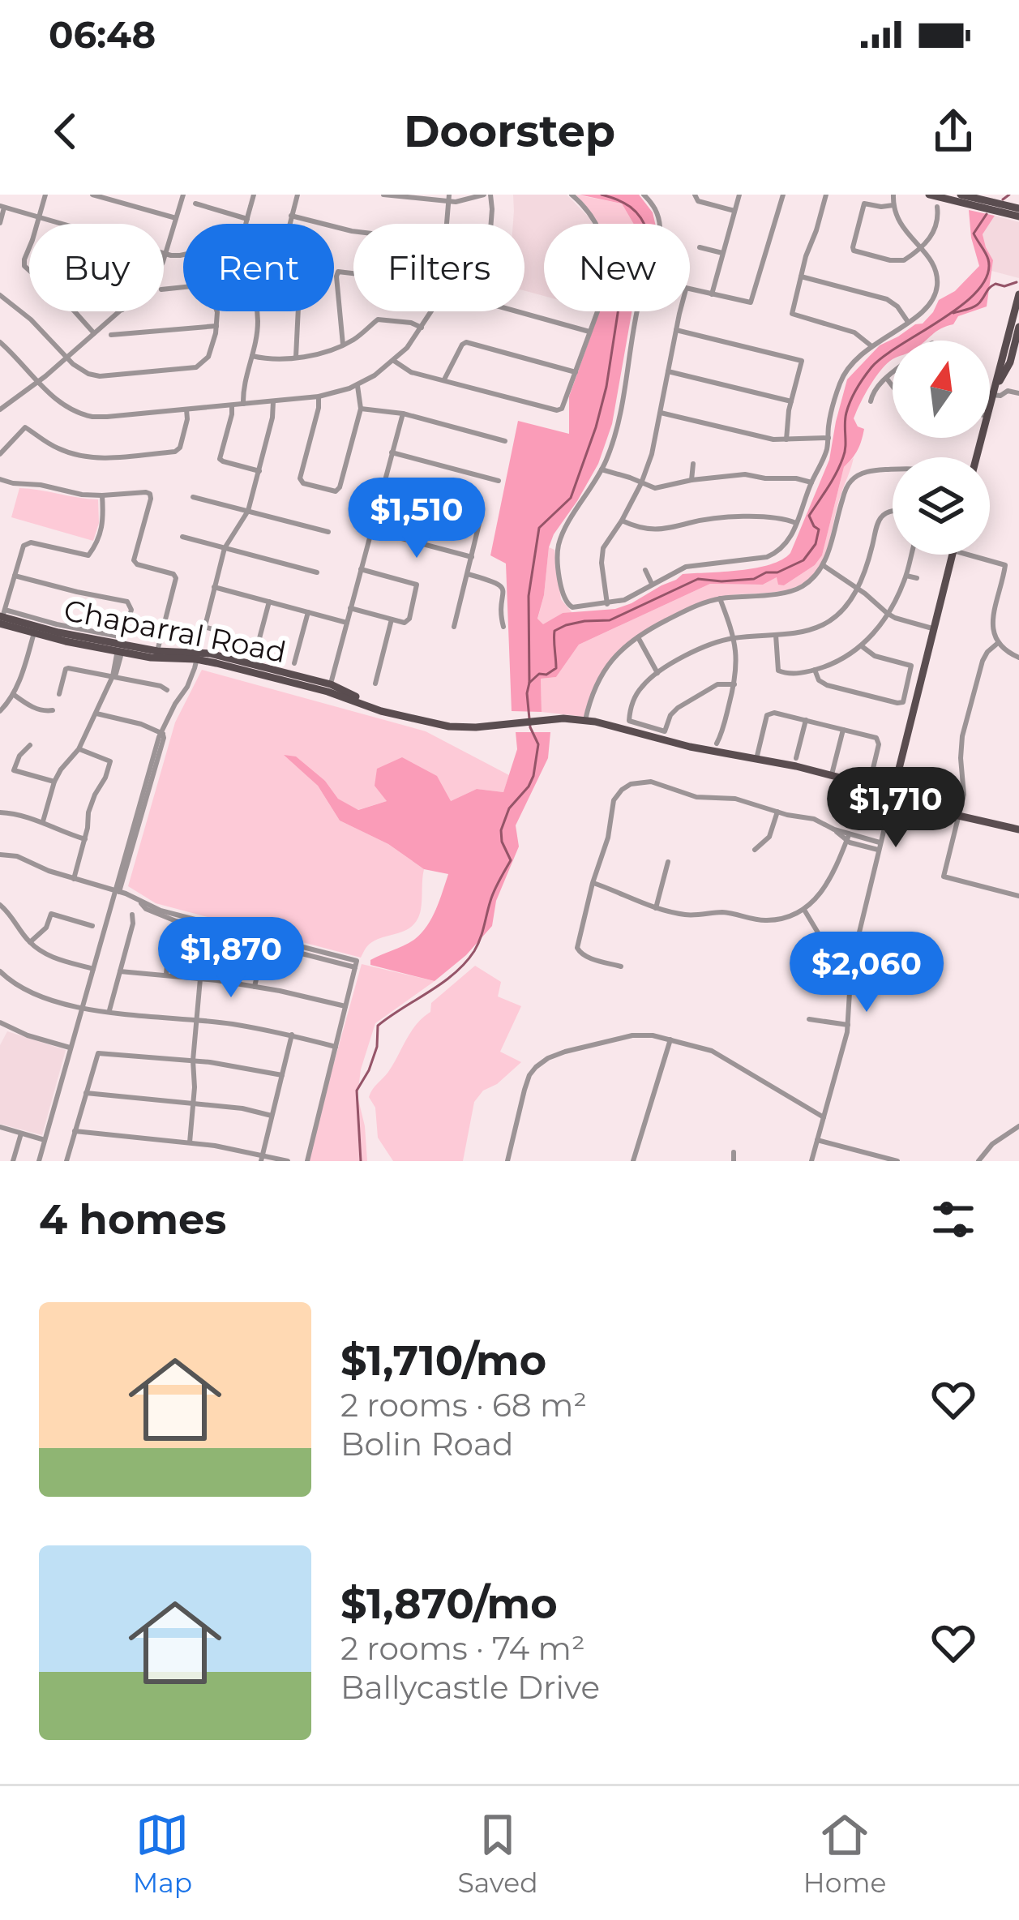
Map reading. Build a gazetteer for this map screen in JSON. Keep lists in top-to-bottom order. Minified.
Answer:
{"streets":{"main road":["Chaparral Road"]},"north":"top","page":{"status":"06:48","header":"Doorstep","chip":["Buy","Rent","Filters","New"],"price":["$1,510","$1,710","$1,870","$2,060"],"heading":"4 homes","list":[{"name":"$1,710/mo","note":"2 rooms · 68 m² · Bolin Road"},{"name":"$1,870/mo","note":"2 rooms · 74 m² · Ballycastle Drive"}],"tabs":["Map","Saved","Home"]}}
